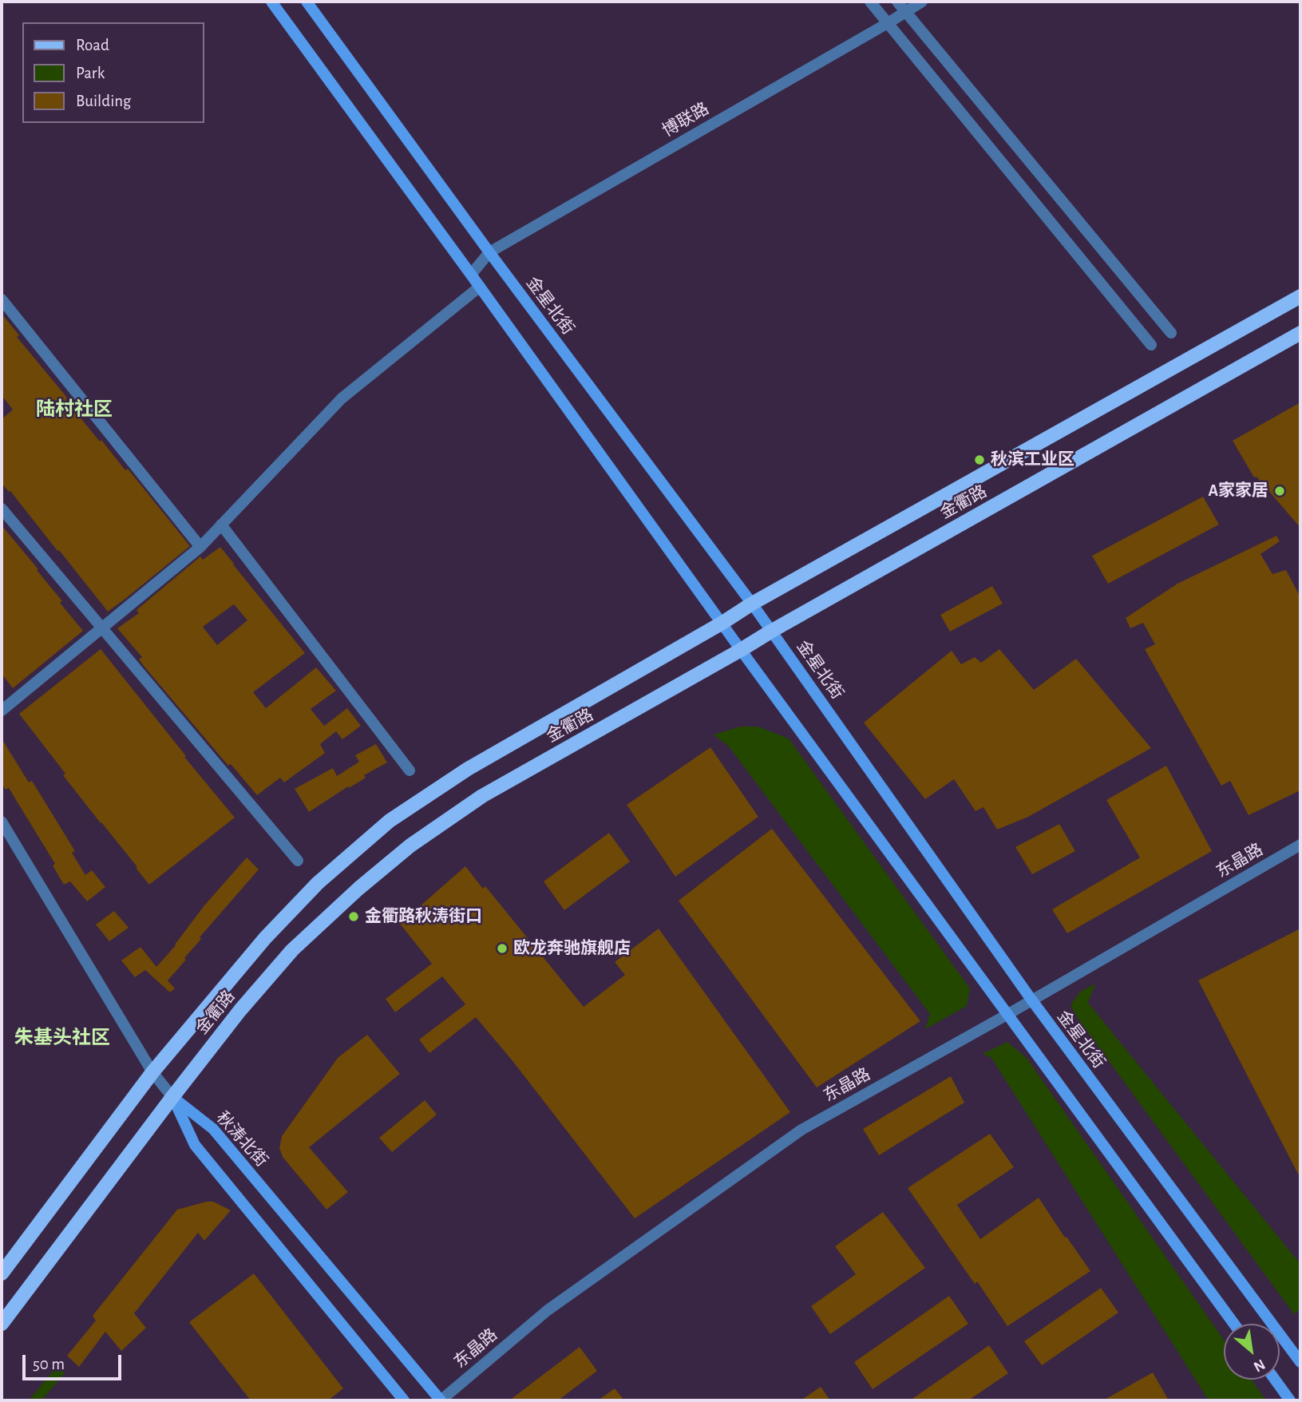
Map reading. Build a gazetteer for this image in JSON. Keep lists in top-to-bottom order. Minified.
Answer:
{"streets":{"main road":["金星北街","金衢路","秋涛北街"],"street":["博联路","东晶路"]},"crossings":[["博联路","金星北街"],["金星北街","金衢路"],["金星北街","东晶路"],["金衢路","秋涛北街"],["东晶路","秋涛北街"]],"districts":["陆村社区","朱基头社区"],"places":["秋滨工业区","A家家居","金衢路秋涛街口","欧龙奔驰旗舰店"],"legend":["Road","Park","Building"],"scale_bar":"50 m","north":"bottom right"}
